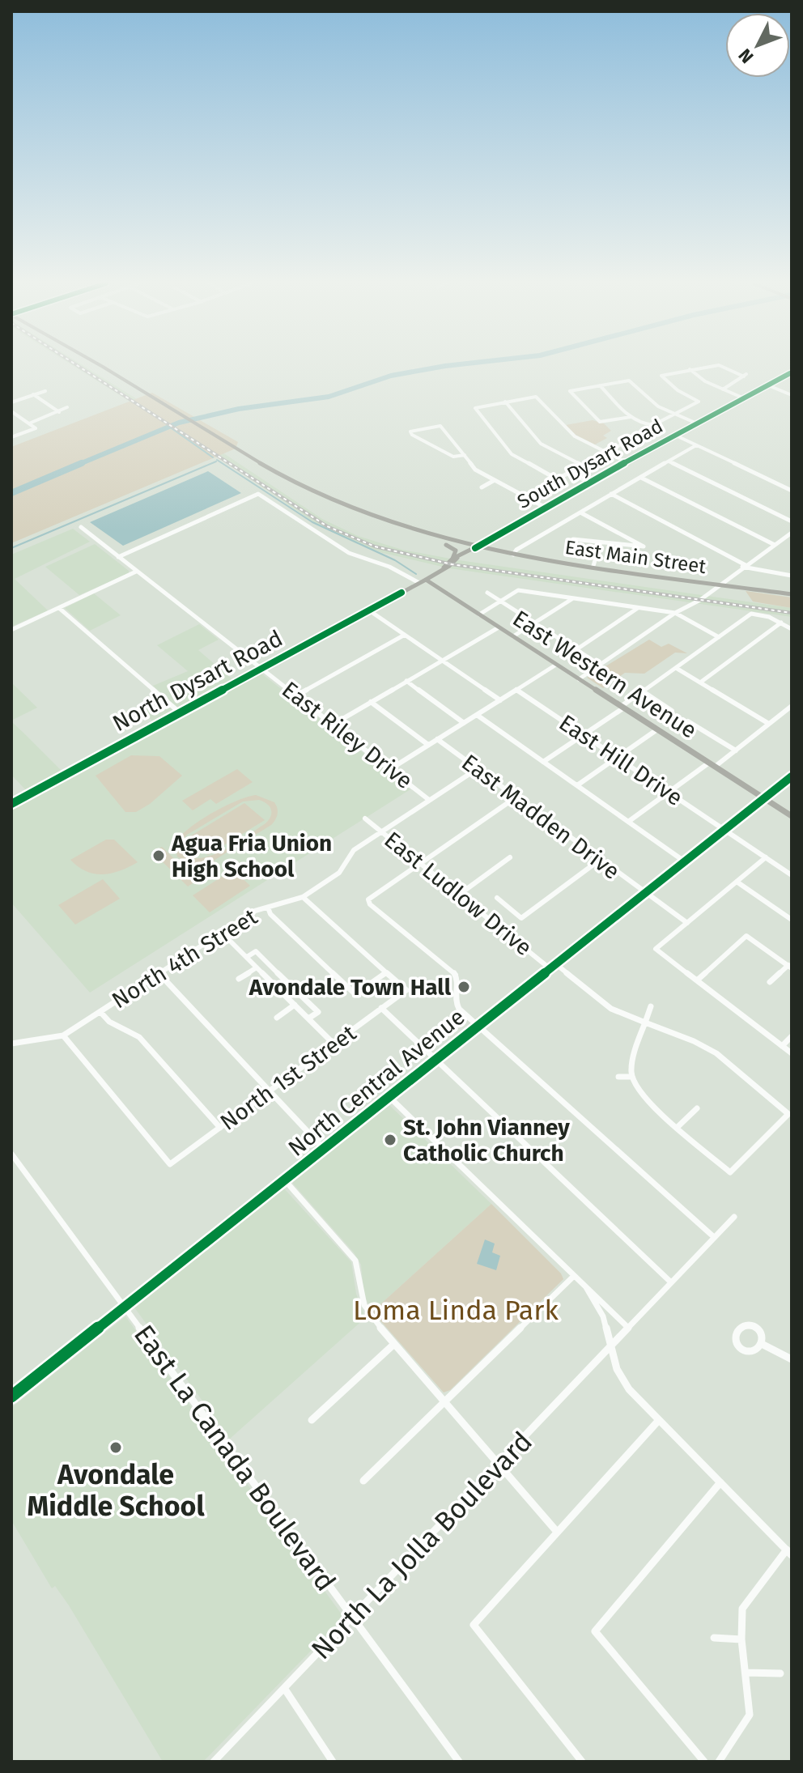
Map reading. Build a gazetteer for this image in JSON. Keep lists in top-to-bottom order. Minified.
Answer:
{"streets":{"main road":["South Dysart Road","East Main Street","East Western Avenue","North Dysart Road"],"street":["East Riley Drive","East Hill Drive","East Madden Drive","East Ludlow Drive","North 4th Street","North 1st Street","North Central Avenue","East La Canada Boulevard","North La Jolla Boulevard"]},"crossings":[["South Dysart Road","East Main Street"],["South Dysart Road","East Western Avenue"],["South Dysart Road","North Dysart Road"],["East Western Avenue","North Central Avenue"],["North Dysart Road","East Riley Drive"],["East Riley Drive","North 4th Street"],["East Hill Drive","North Central Avenue"],["East Madden Drive","North 4th Street"],["East Madden Drive","North Central Avenue"],["East Ludlow Drive","North 4th Street"],["East Ludlow Drive","North Central Avenue"],["North 4th Street","North 1st Street"],["North Central Avenue","East La Canada Boulevard"],["East La Canada Boulevard","North La Jolla Boulevard"]],"parks":["Loma Linda Park"],"places":["Agua Fria Union High School","Avondale Town Hall","St. John Vianney Catholic Church","Avondale Middle School"],"north":"bottom left"}
